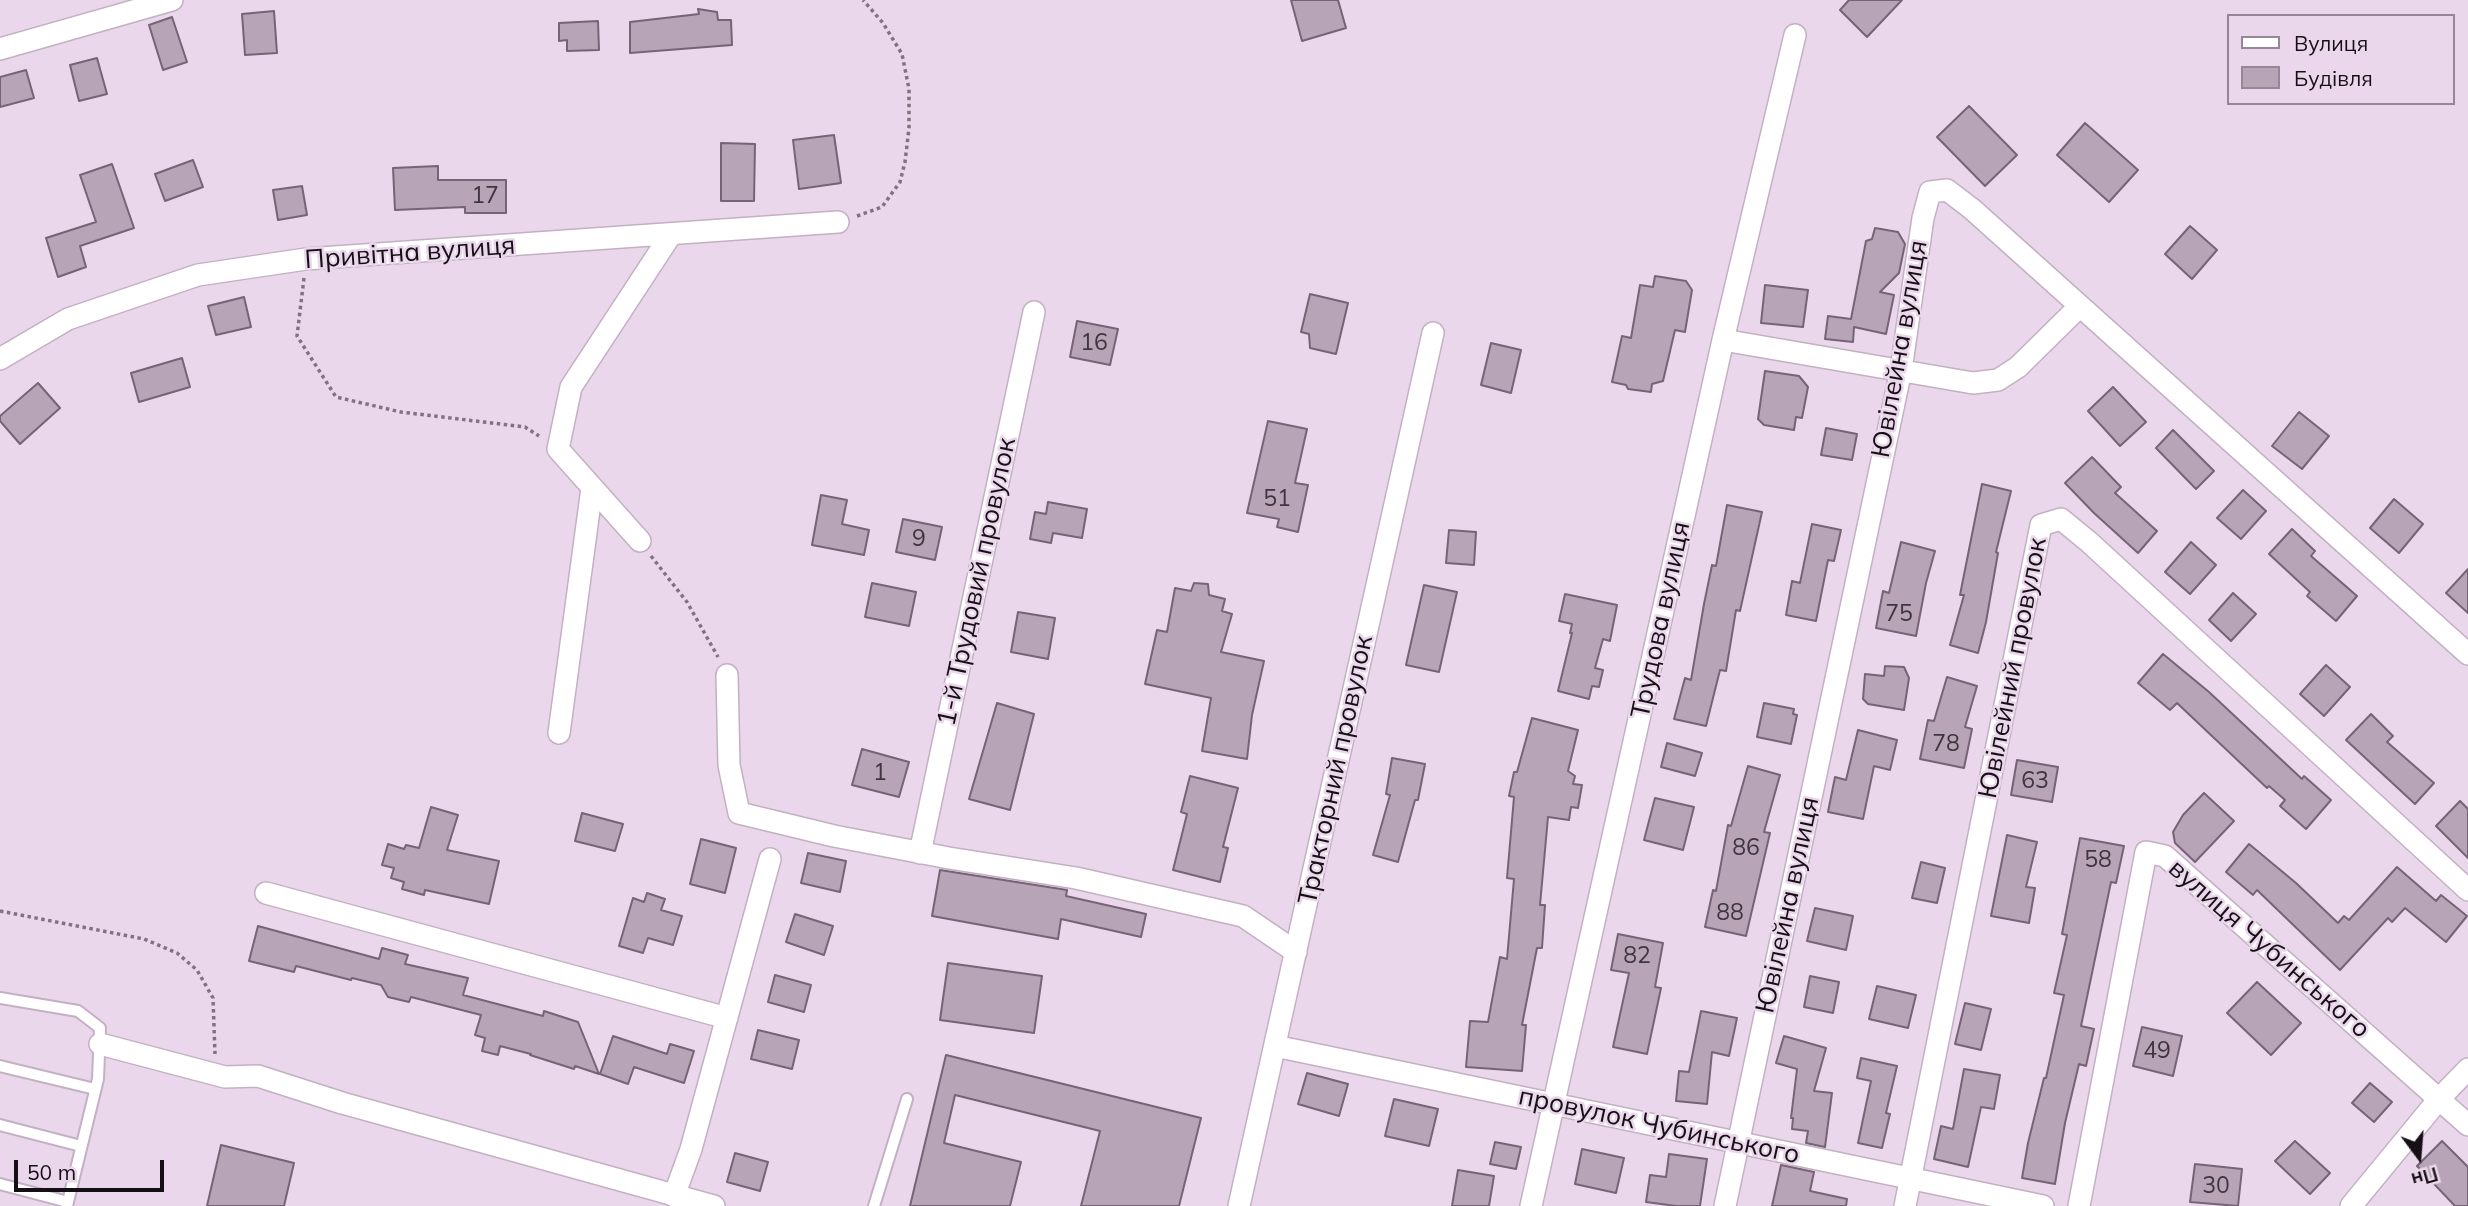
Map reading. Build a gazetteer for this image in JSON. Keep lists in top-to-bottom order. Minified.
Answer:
{"streets":{"street":["Привітна вулиця","Ювілейна вулиця","1-й Трудовий провулок","Трудова вулиця","Ювілейний провулок","Тракторний провулок","вулиця Чубинського","провулок Чубинського"]},"crossings":[["Ювілейна вулиця","провулок Чубинського"],["Трудова вулиця","провулок Чубинського"],["Ювілейний провулок","провулок Чубинського"],["Тракторний провулок","провулок Чубинського"]],"house_numbers":["17","16","51","9","75","78","1","63","86","58","88","82","49","30"],"legend":["Вулиця","Будівля"],"scale_bar":"50 m","north":"bottom"}
